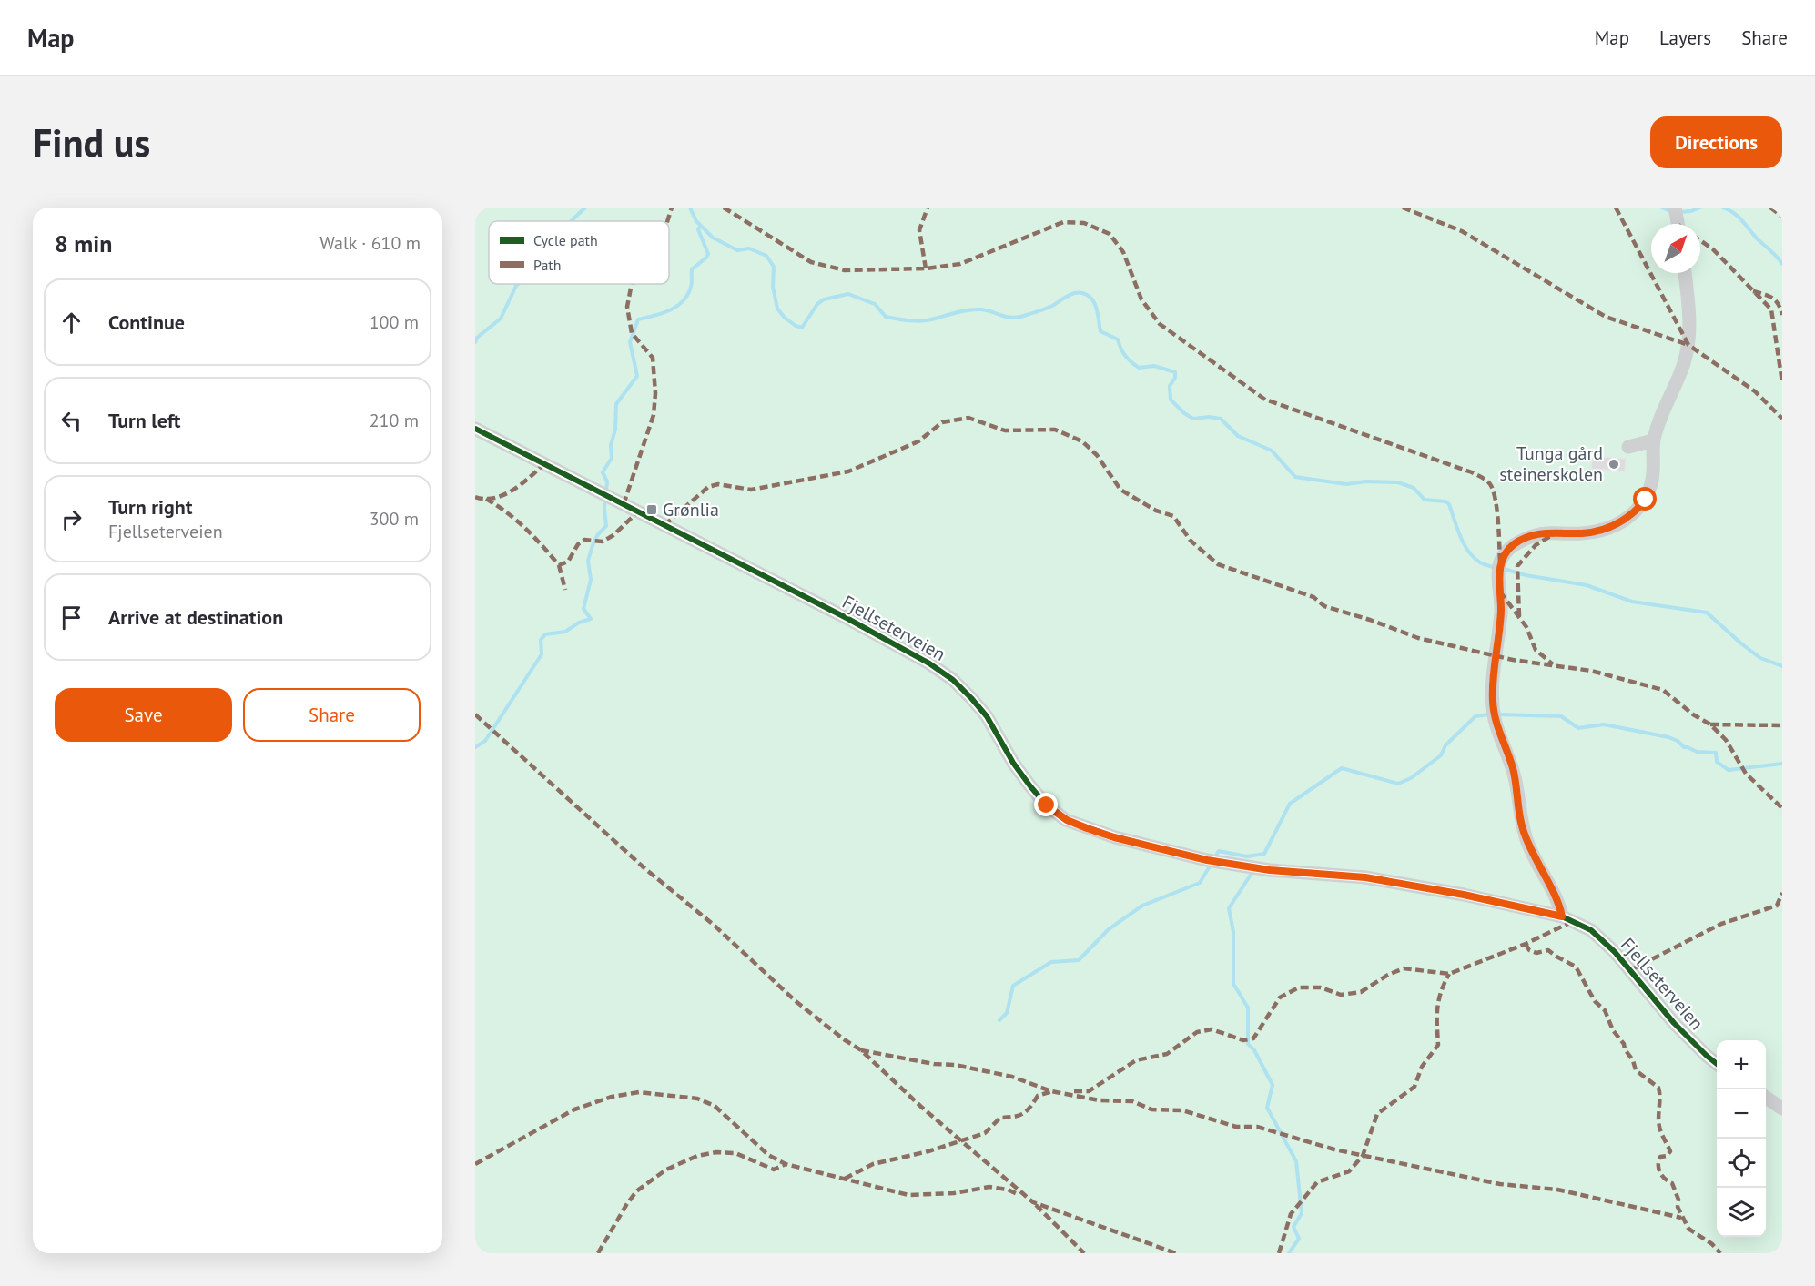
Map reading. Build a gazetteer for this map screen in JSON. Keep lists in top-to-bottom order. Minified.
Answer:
{"streets":{"street":["Fjellseterveien"]},"places":{"other":["Tunga gård steinerskolen"],"transit":["Grønlia"]},"legend":["Cycle path","Path"],"north":"top right","page":{"header":"Map","nav":["Map","Layers","Share"],"buttons":["Directions",["Save","Share"]],"title":"Find us","heading":["8 min","Walk · 610 m"],"list":[["Continue","100 m"],["Turn left","210 m"],["Turn right","Fjellseterveien","300 m"],"Arrive at destination"],"map_buttons":["+","−"]}}
